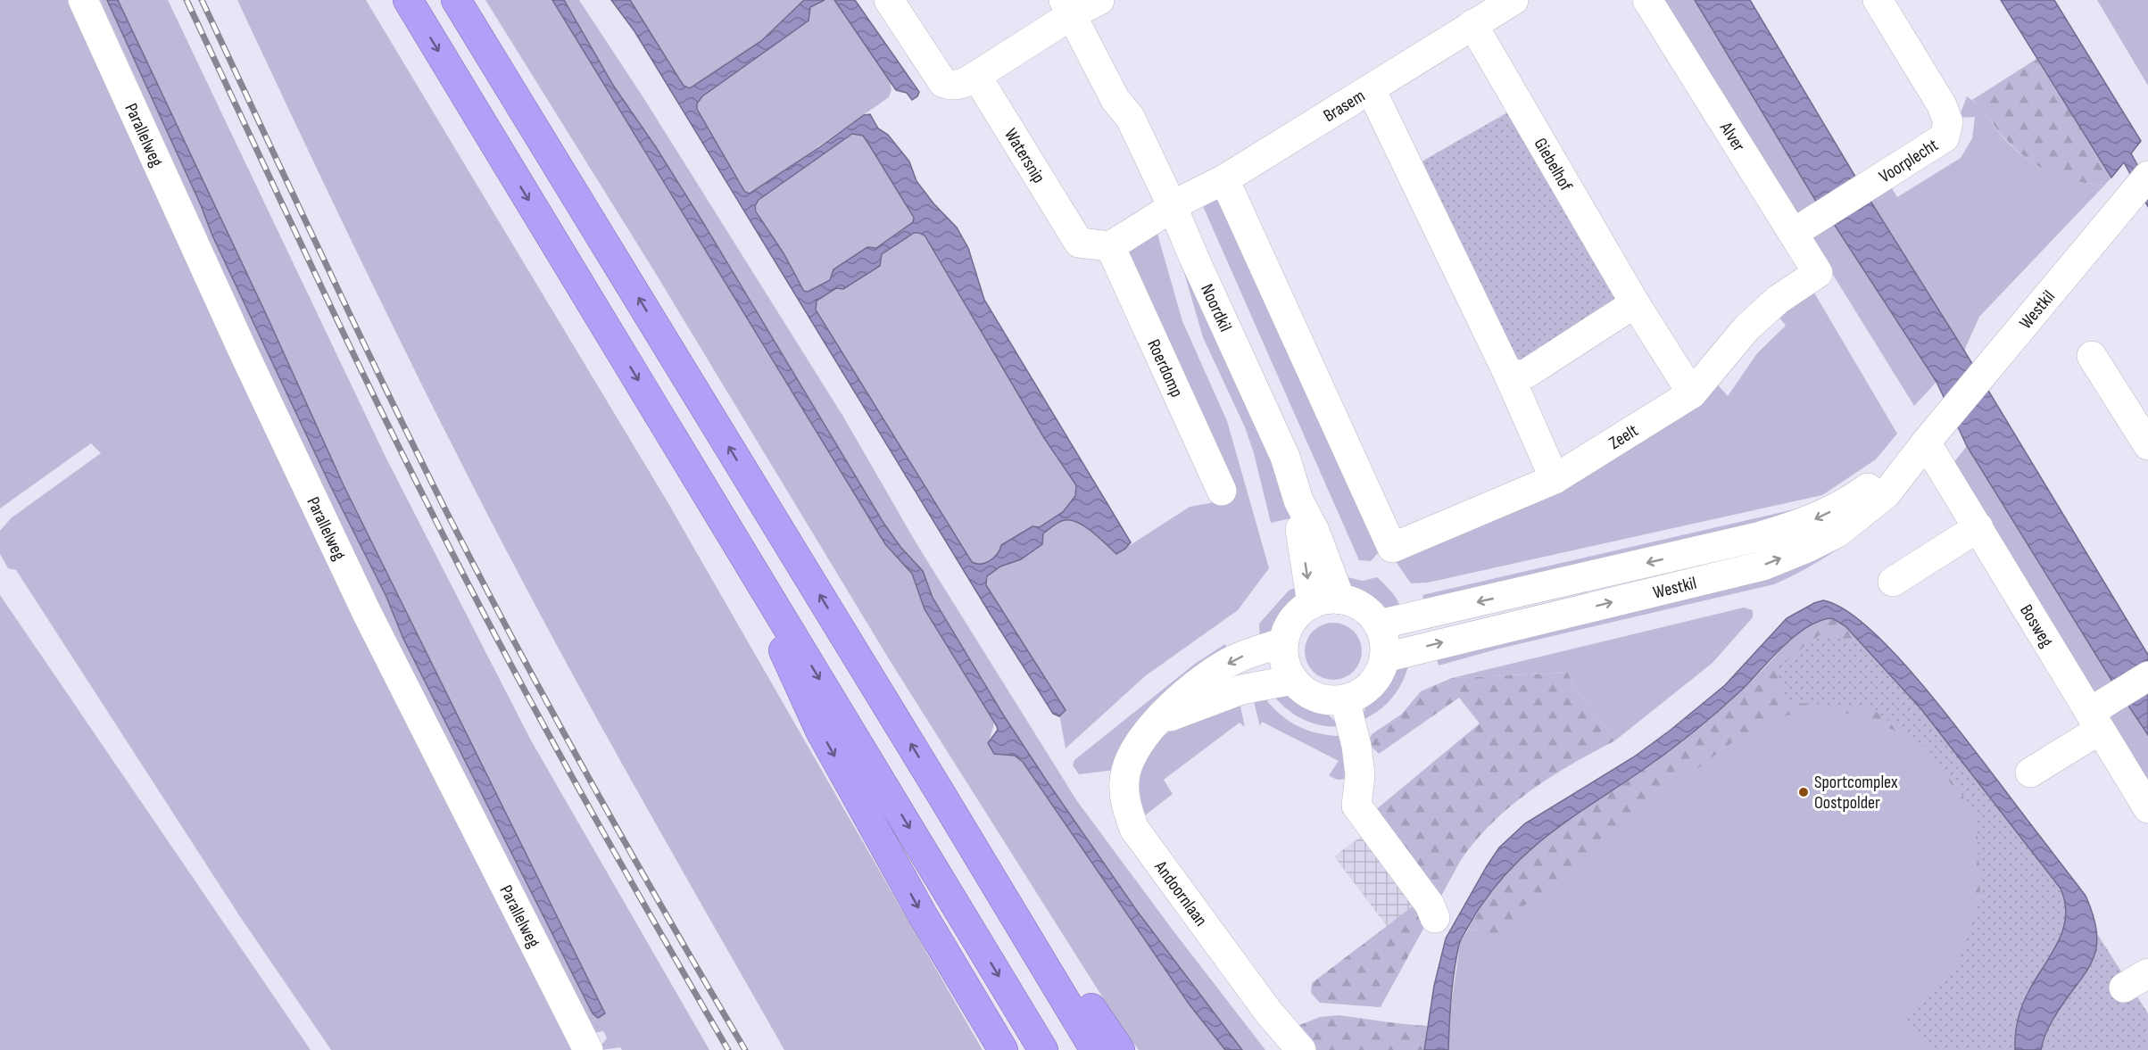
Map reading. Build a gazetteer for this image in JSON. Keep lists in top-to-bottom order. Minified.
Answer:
{"streets":{"street":["Brasem","Parallelweg","Alver","Watersnip","Voorplecht","Giebelhof","Noordkil","Westkil","Roerdomp","Zeelt","Bosweg","Andoornlaan"]},"crossings":[["Brasem","Giebelhof"],["Brasem","Noordkil"],["Brasem","Zeelt"],["Alver","Voorplecht"],["Alver","Zeelt"],["Watersnip","Roerdomp"],["Giebelhof","Zeelt"],["Noordkil","Westkil"],["Noordkil","Andoornlaan"],["Westkil","Bosweg"],["Westkil","Andoornlaan"]],"places":["Sportcomplex Oostpolder"]}
